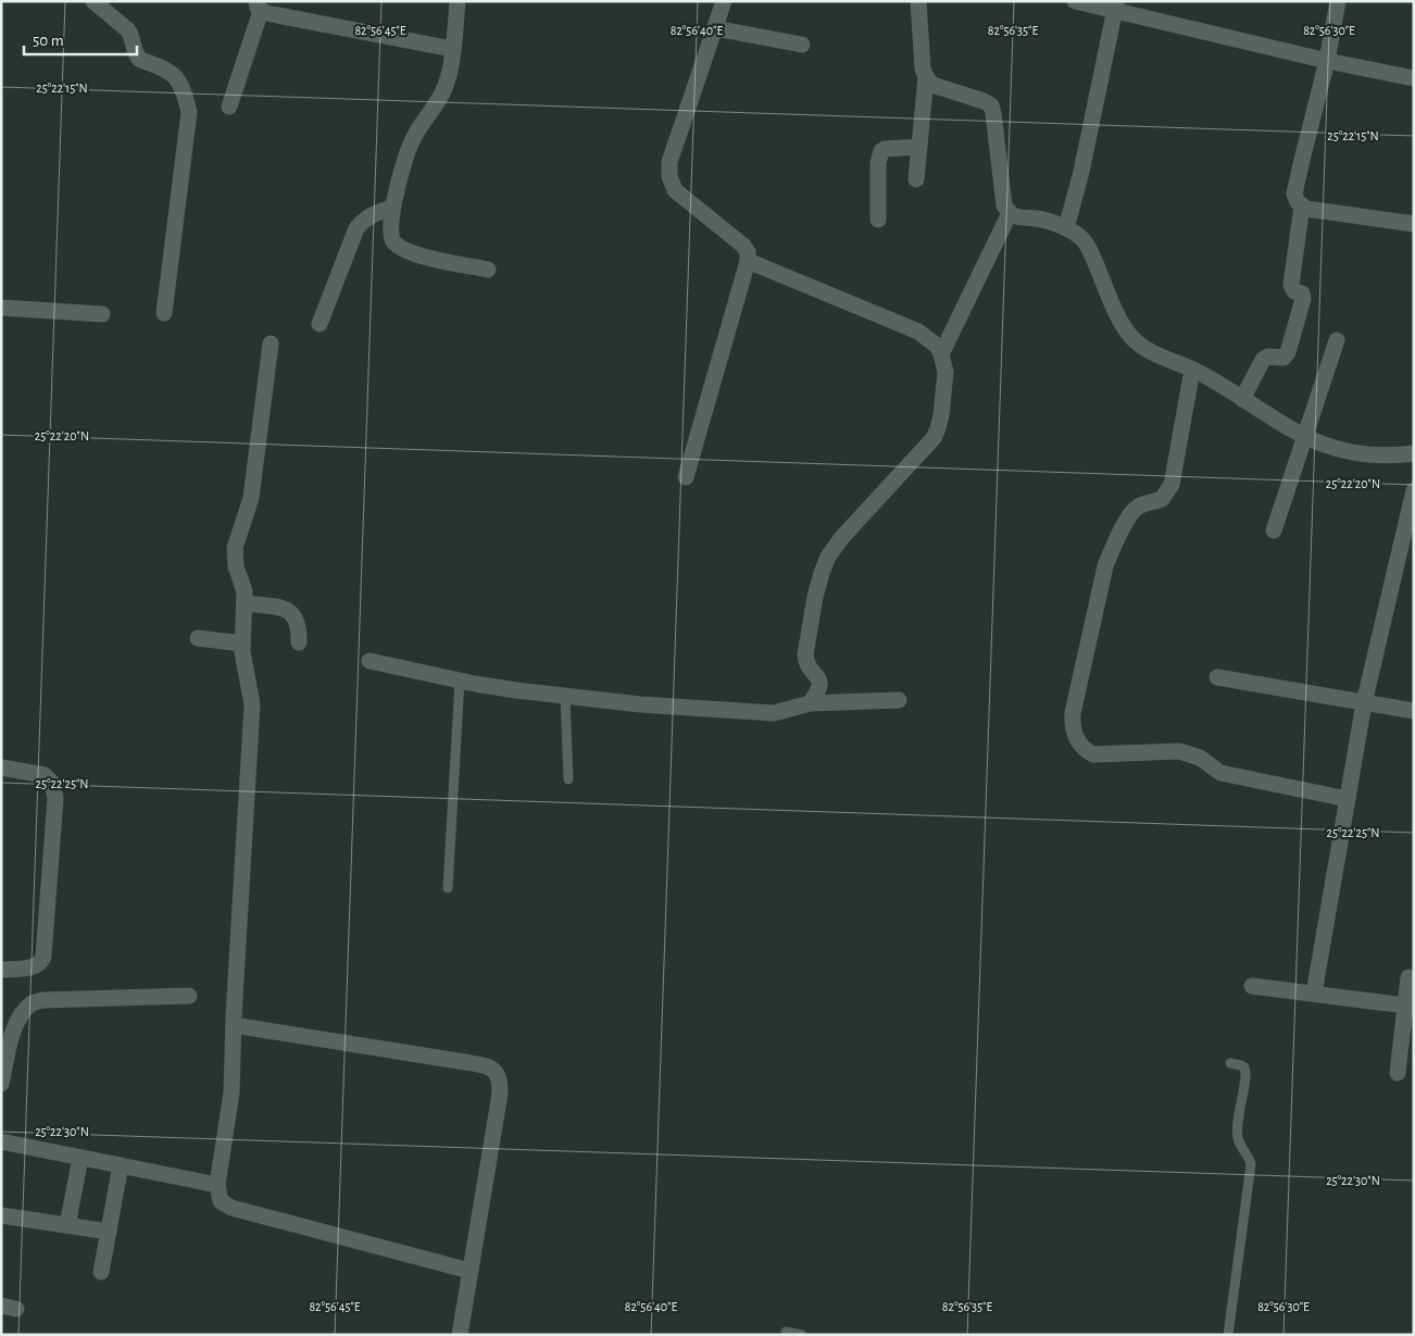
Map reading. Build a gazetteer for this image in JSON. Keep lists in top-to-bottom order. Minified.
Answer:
{"scale_bar":"50 m","coordinates":["82°56'45\"E","82°56'40\"E","82°56'35\"E","82°56'30\"E","25°22'15\"N","25°22'20\"N","25°22'25\"N","25°22'30\"N"]}
